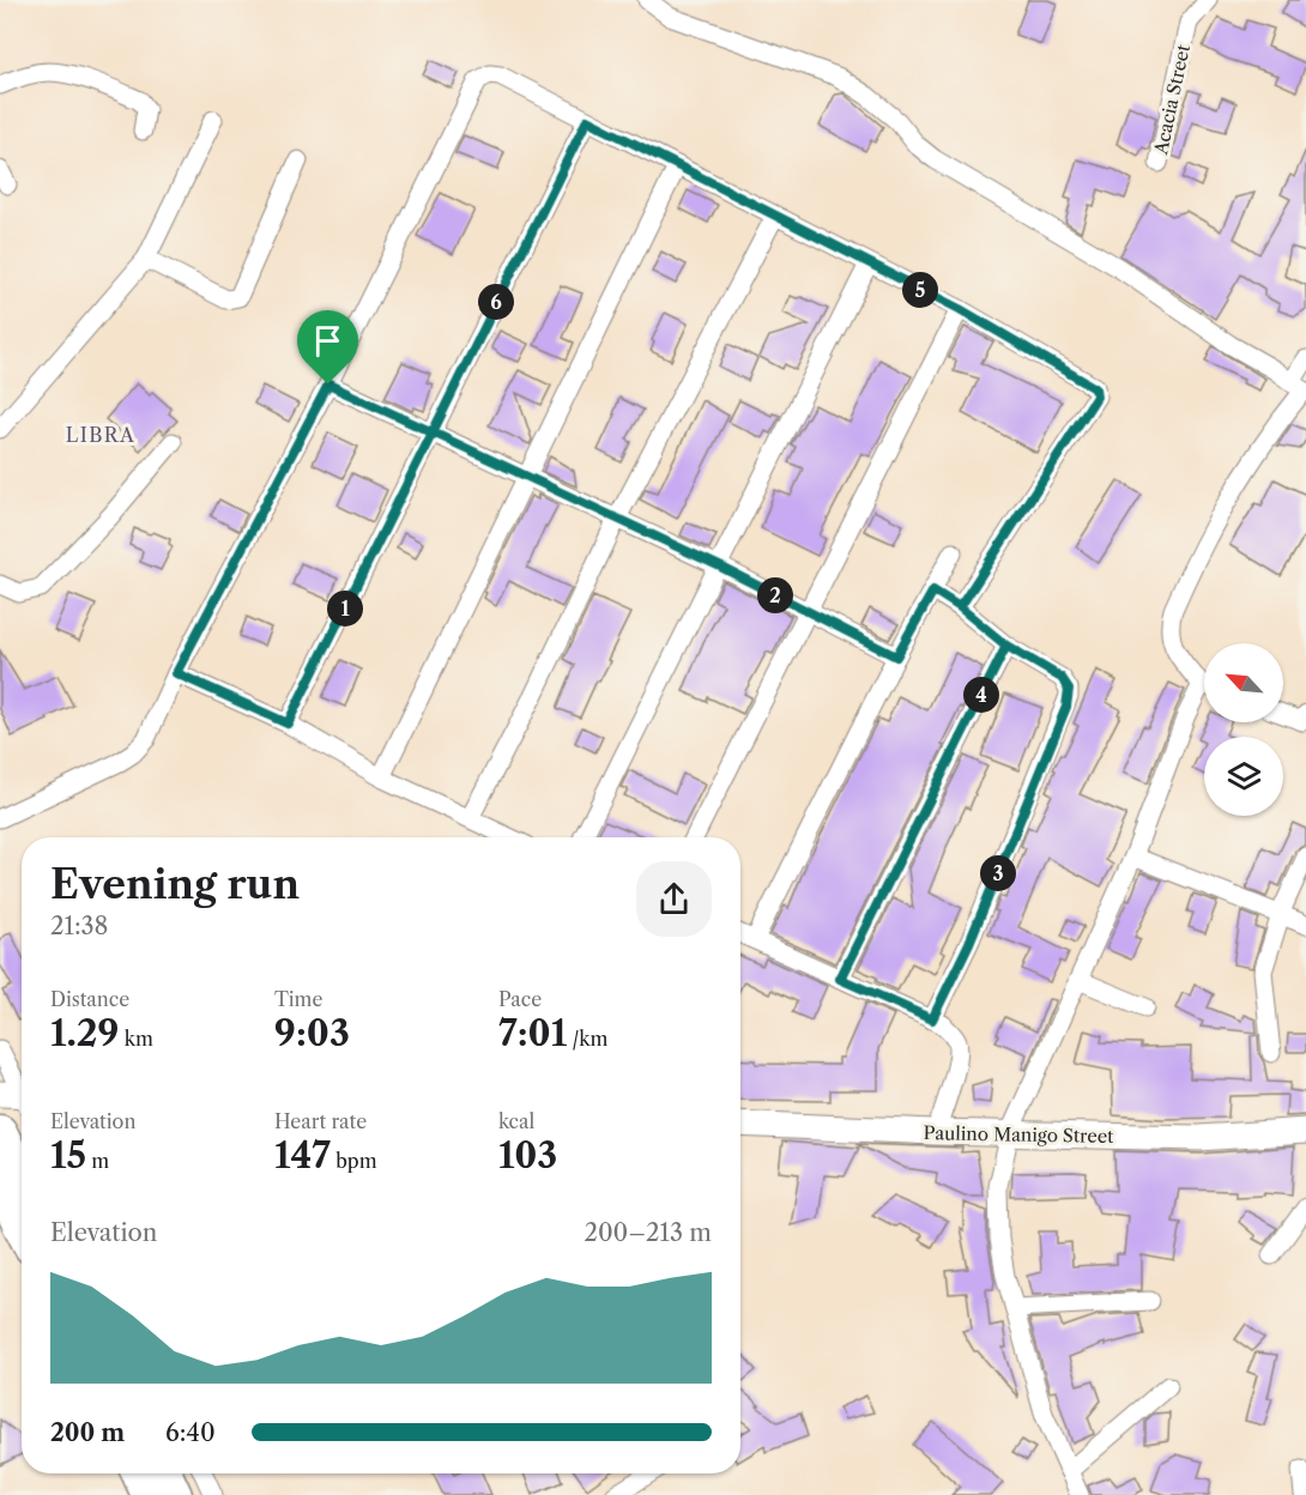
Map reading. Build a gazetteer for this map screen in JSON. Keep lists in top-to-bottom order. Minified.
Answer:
{"streets":{"street":["Acacia Street","Paulino Manigo Street"]},"districts":["LIBRA"],"north":"top left","page":{"pins":["5","6","2","1","4","3"],"heading":["Evening run","21:38"],"stats":[["Distance","1.29 km"],["Time","9:03"],["Pace","7:01 /km"],["Elevation","15 m"],["Heart rate","147 bpm"],["kcal","103"]],"chart":["Elevation","200–213 m"],"list":[{"name":"200 m","note":"6:40"}]}}
